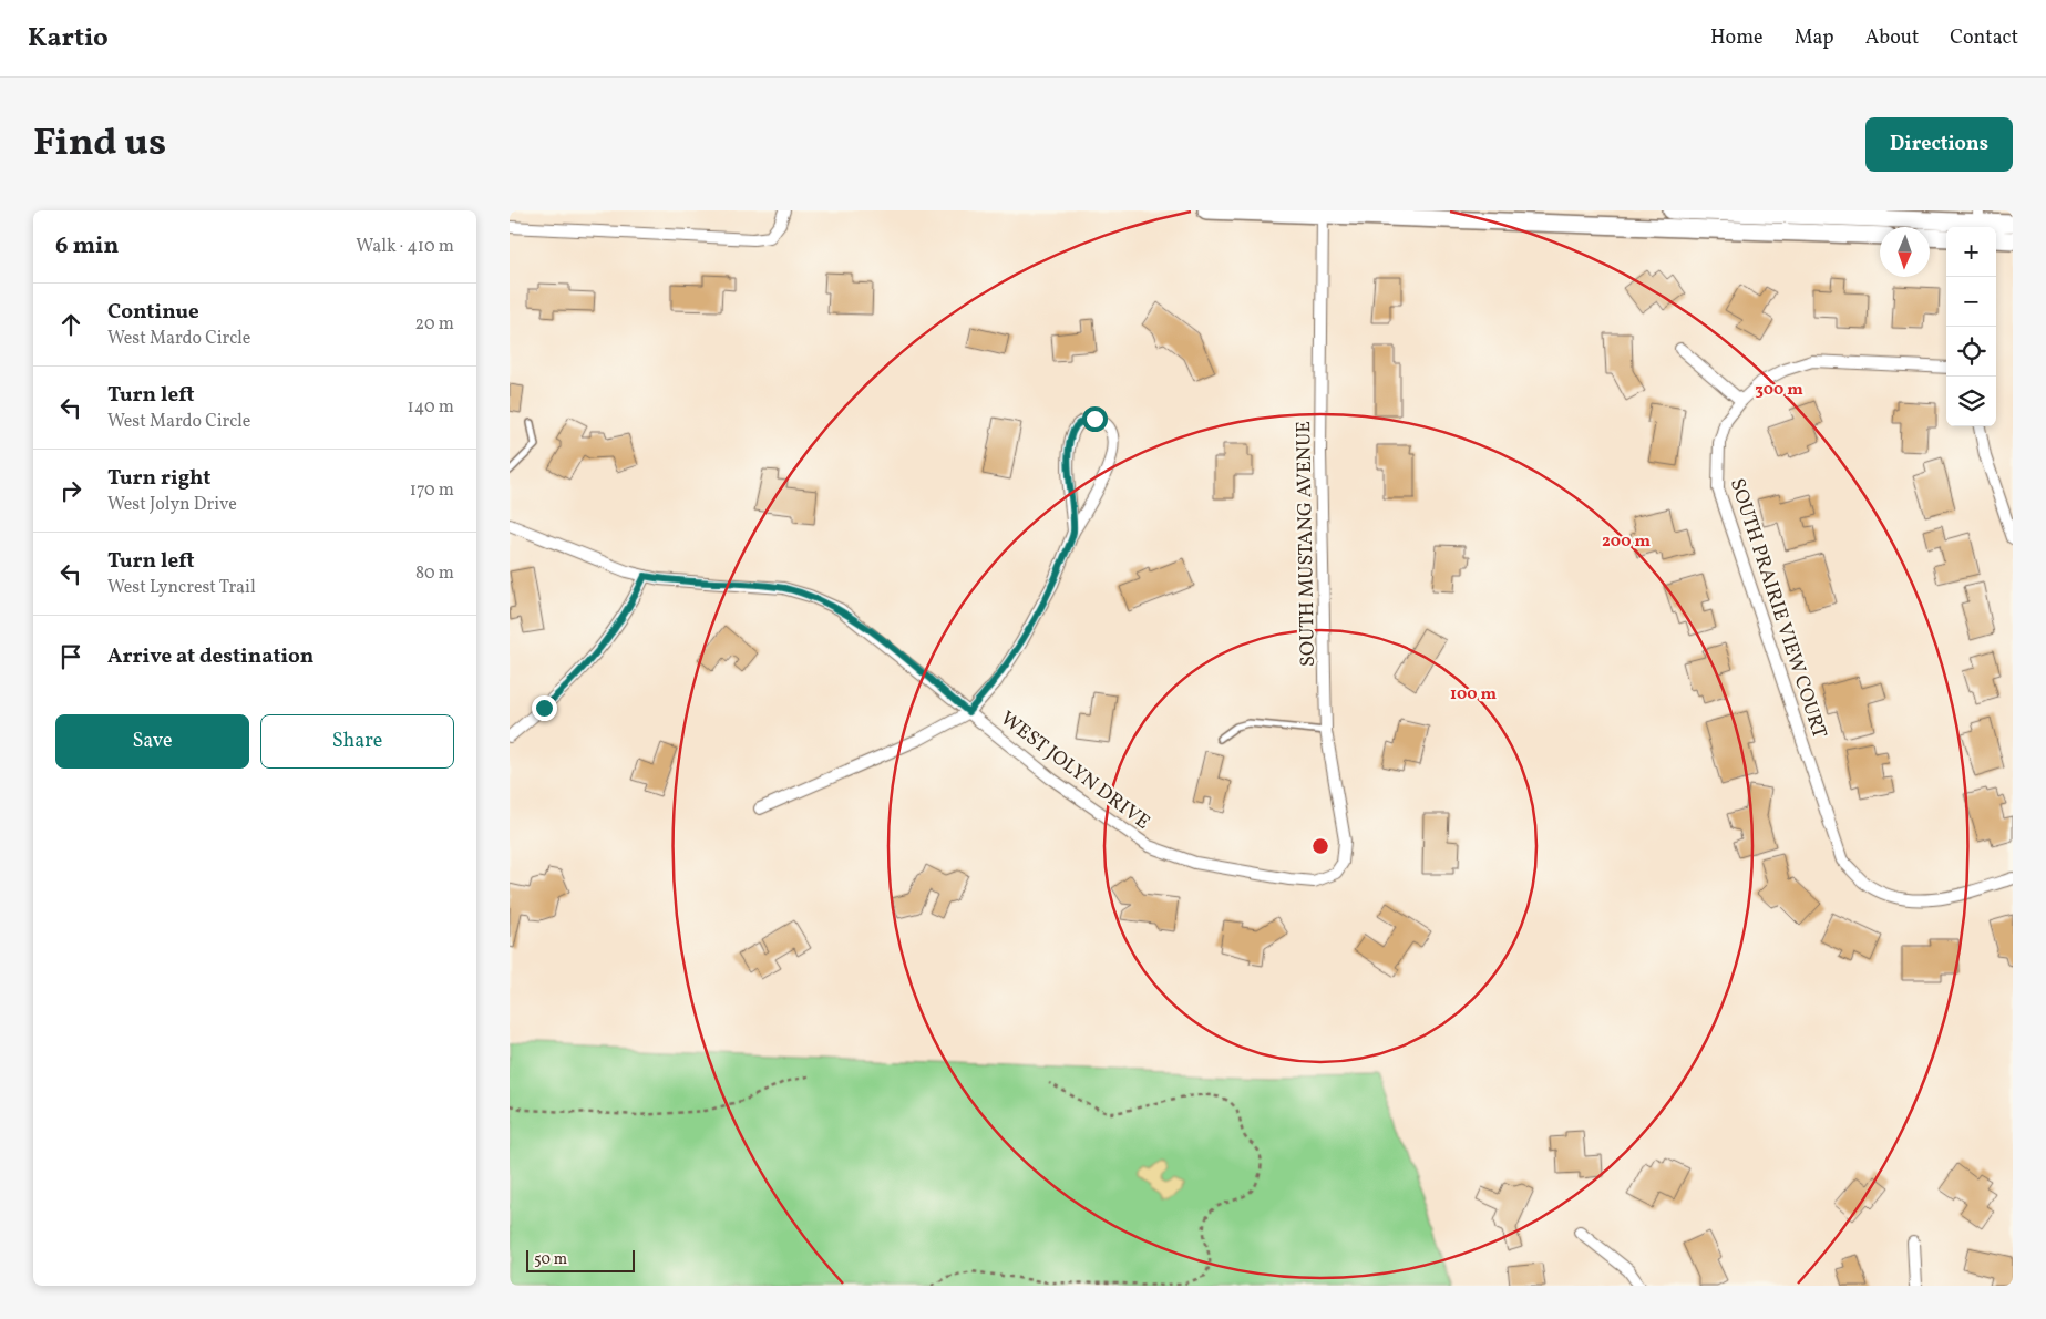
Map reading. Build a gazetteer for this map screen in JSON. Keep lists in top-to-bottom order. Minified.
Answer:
{"streets":{"street":["SOUTH MUSTANG AVENUE","SOUTH PRAIRIE VIEW COURT","WEST JOLYN DRIVE"]},"crossings":[["SOUTH MUSTANG AVENUE","WEST JOLYN DRIVE"]],"scale_bar":"50 m","north":"bottom","page":{"header":"Kartio","nav":["Home","Map","About","Contact"],"title":"Find us","buttons":["Directions",["Save","Share"]],"heading":["6 min","Walk · 410 m"],"map_buttons":["+","−"],"list":[["Continue","West Mardo Circle","20 m"],["Turn left","West Mardo Circle","140 m"],["Turn right","West Jolyn Drive","170 m"],["Turn left","West Lyncrest Trail","80 m"],"Arrive at destination"],"scale":"50 m"},"rings":["300 m","200 m","100 m"]}
